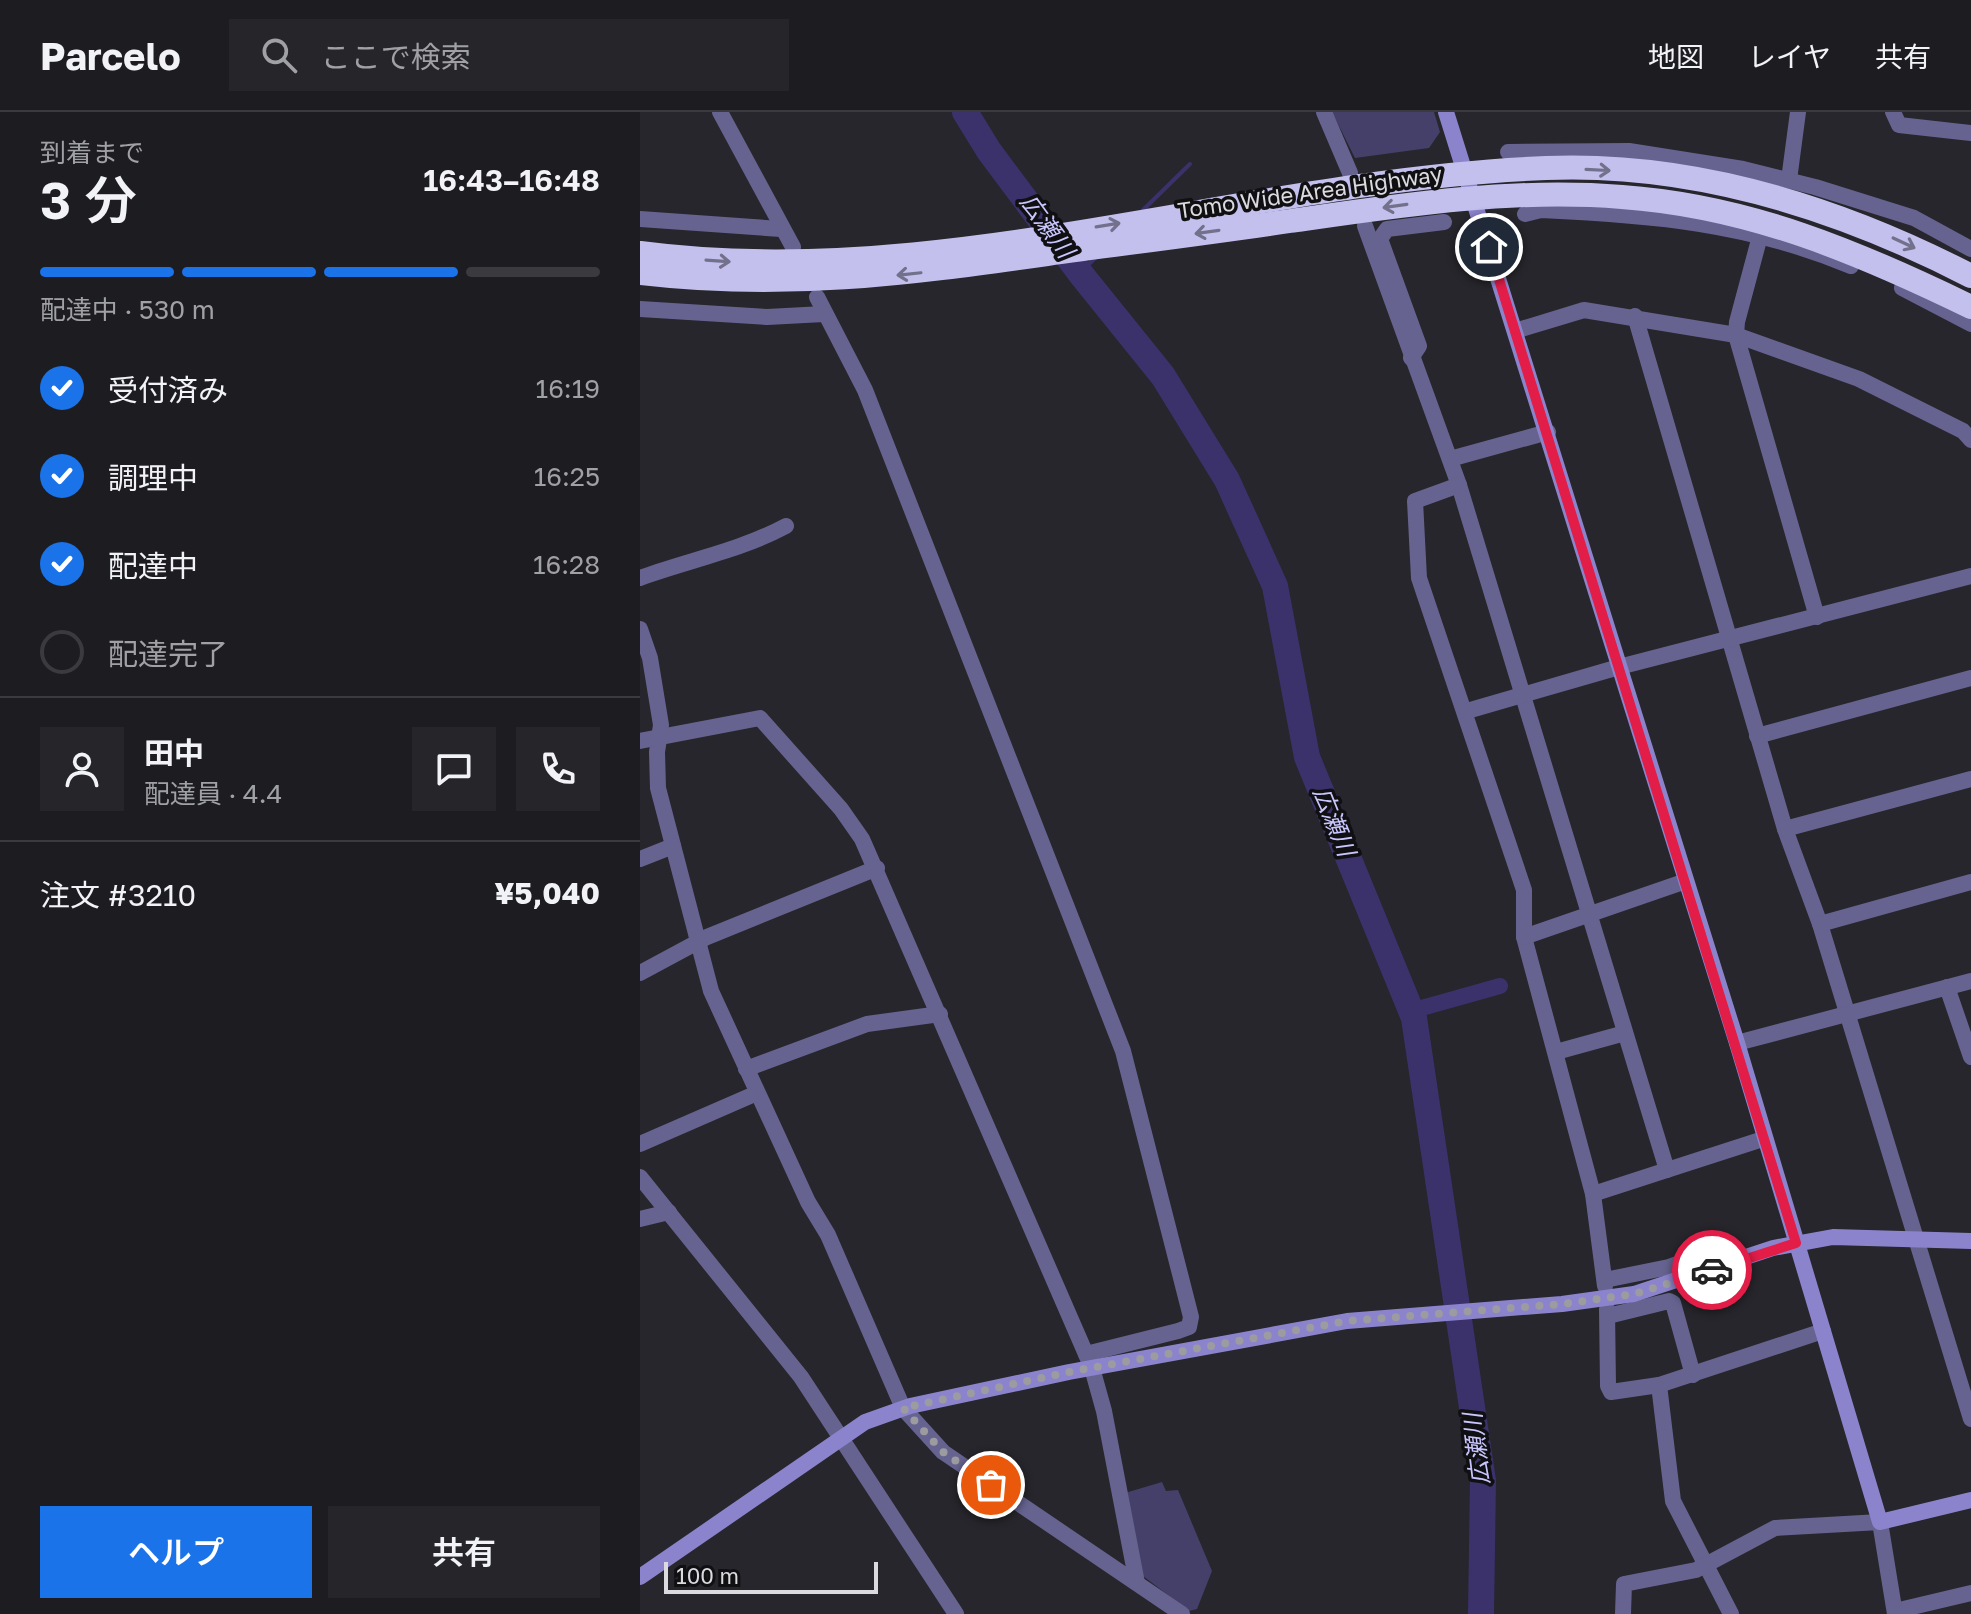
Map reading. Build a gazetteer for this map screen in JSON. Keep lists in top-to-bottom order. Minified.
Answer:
{"streets":{"highway":["Tomo Wide Area Highway"]},"water":["広瀬川"],"scale_bar":"100 m","page":{"header":"Parcelo","search":"ここで検索","nav":["地図","レイヤ","共有"],"heading":["3 分","到着まで","16:43–16:48"],"panel":["田中","配達員 · 4.4","注文 #3210","¥5,040"],"bar":"配達中 · 530 m","list":[["受付済み","16:19"],["調理中","16:25"],["配達中","16:28"],"配達完了"],"buttons":["ヘルプ","共有"],"scale":"100 m"}}
